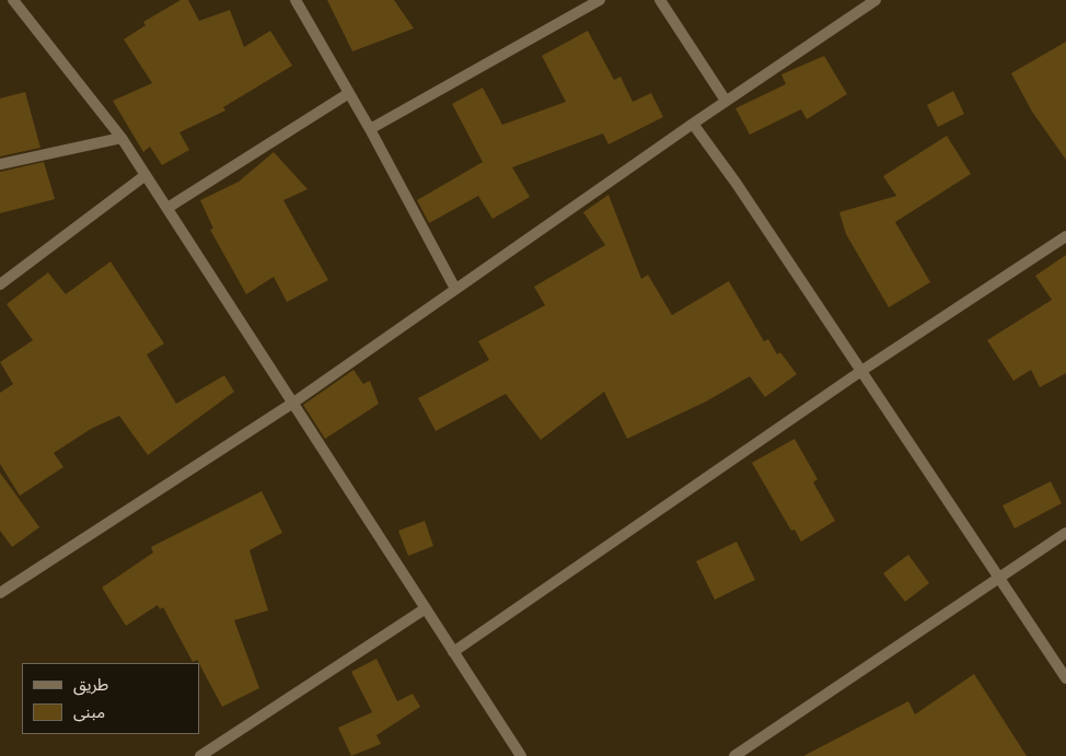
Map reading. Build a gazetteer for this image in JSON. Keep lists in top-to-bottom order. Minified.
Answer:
{"legend":["طريق","مبنى"]}
